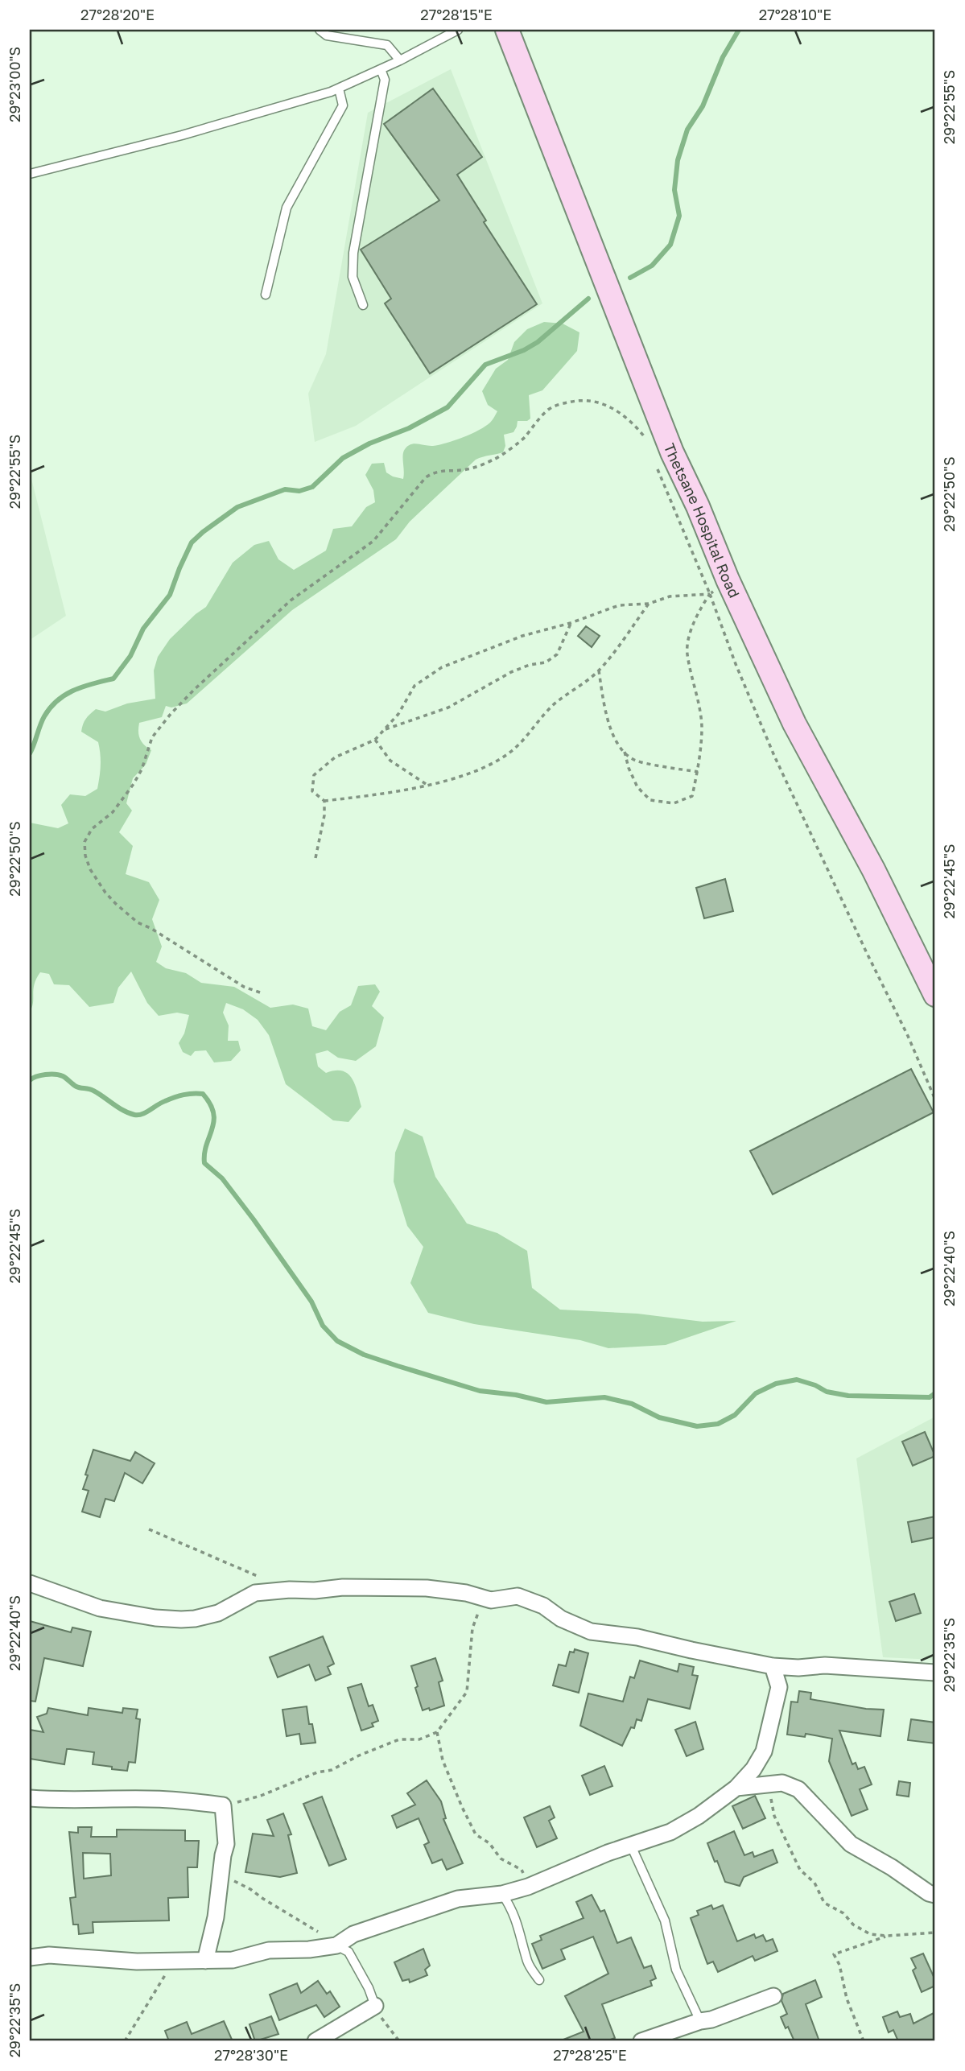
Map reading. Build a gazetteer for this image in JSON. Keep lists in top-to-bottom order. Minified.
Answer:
{"streets":{"main road":["Thetsane Hospital Road"]},"coordinates":["27°28'20\"E","27°28'15\"E","27°28'10\"E","29°23'00\"S","29°22'55\"S","29°22'50\"S","29°22'45\"S","29°22'40\"S","29°22'35\"S","27°28'30\"E","27°28'25\"E"]}
